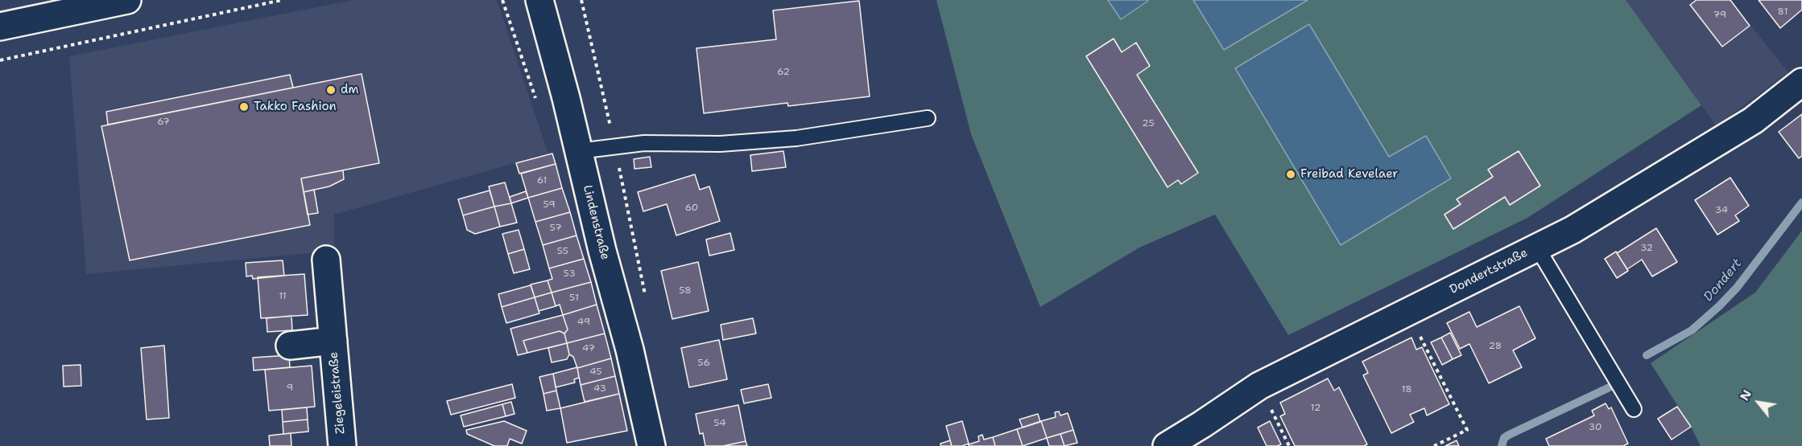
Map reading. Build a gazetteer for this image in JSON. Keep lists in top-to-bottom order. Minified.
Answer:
{"streets":{"street":["Lindenstraße","Dondertstraße","Ziegeleistraße"]},"water":["Dondert"],"places":["dm","Takko Fashion","Freibad Kevelaer"],"house_numbers":["81","79","62","67","25","61","59","60","34","57","32","55","53","58","11","51","49","28","47","56","45","9","43","18","12","54","30"],"north":"top left"}
